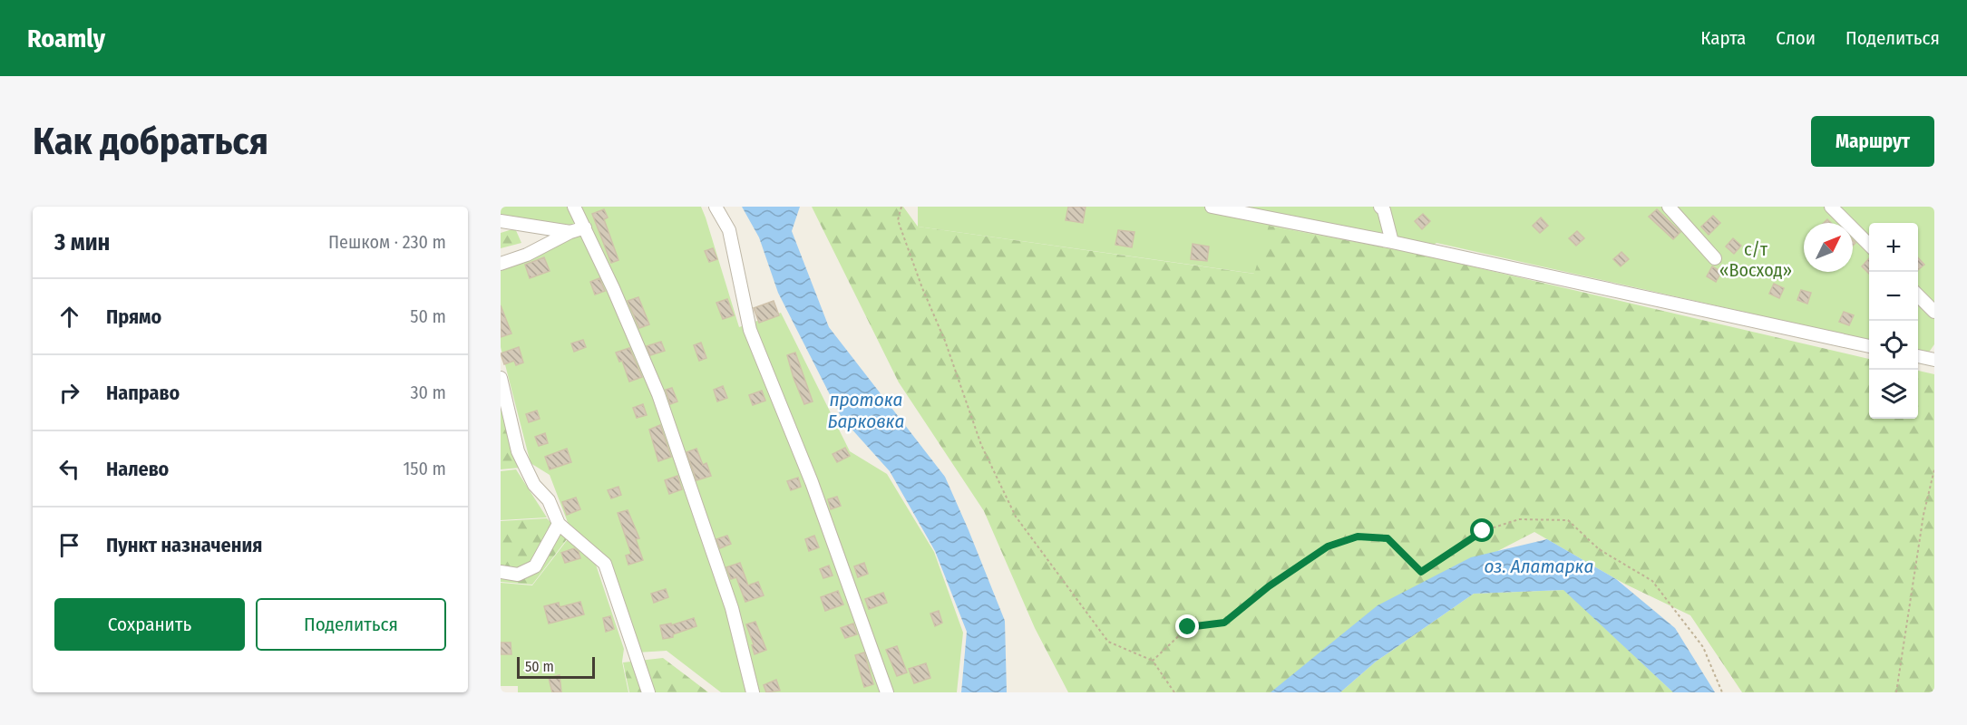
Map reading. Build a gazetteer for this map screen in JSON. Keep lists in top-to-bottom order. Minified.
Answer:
{"water":["протока Барковка","оз. Алатарка"],"parks":["с/т «Восход»"],"scale_bar":"50 m","north":"top right","page":{"header":"Roamly","nav":["Карта","Слои","Поделиться"],"buttons":["Маршрут",["Сохранить","Поделиться"]],"title":"Как добраться","heading":["3 мин","Пешком · 230 m"],"map_buttons":["+","−"],"list":[["Прямо","50 m"],["Направо","30 m"],["Налево","150 m"],"Пункт назначения"],"scale":"50 m"}}
